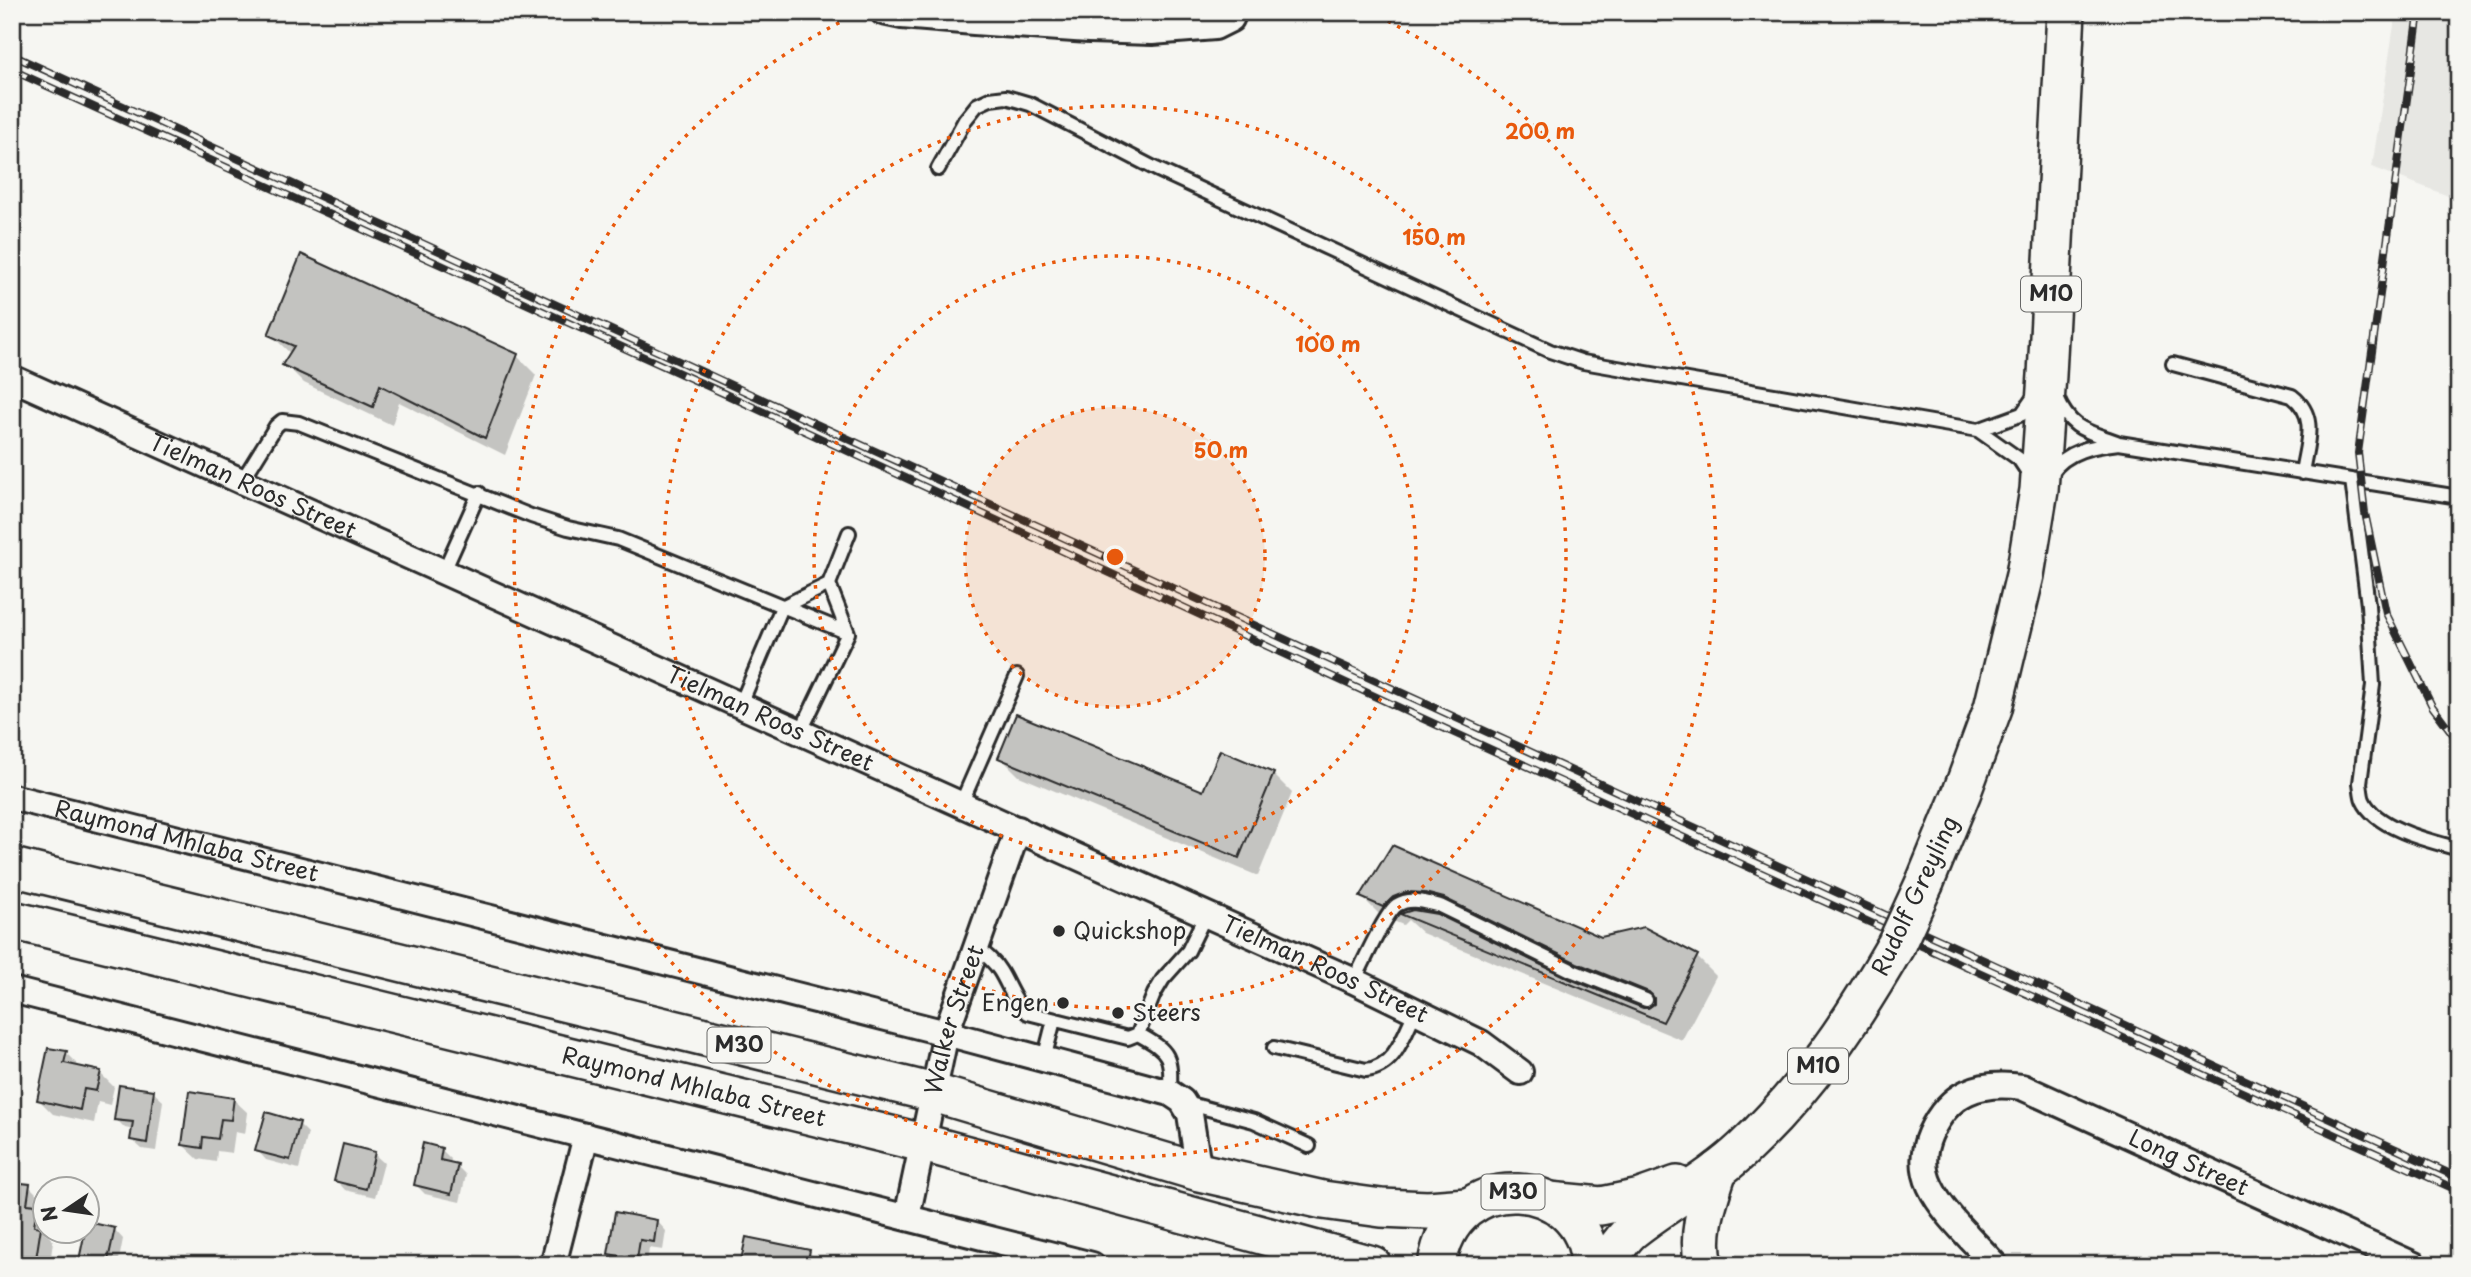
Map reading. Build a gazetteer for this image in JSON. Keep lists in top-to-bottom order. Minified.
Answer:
{"streets":{"main road":["M10","Raymond Mhlaba Street","Rudolf Greyling","M30"],"street":["Tielman Roos Street","Walker Street","Long Street"]},"crossings":[["M10","Rudolf Greyling"],["Tielman Roos Street","Walker Street"],["Raymond Mhlaba Street","Walker Street"],["Rudolf Greyling","M30"],["Walker Street","M30"]],"places":["Quickshop","Engen","Steers"],"north":"left","rings":["200 m","150 m","100 m","50 m"]}
